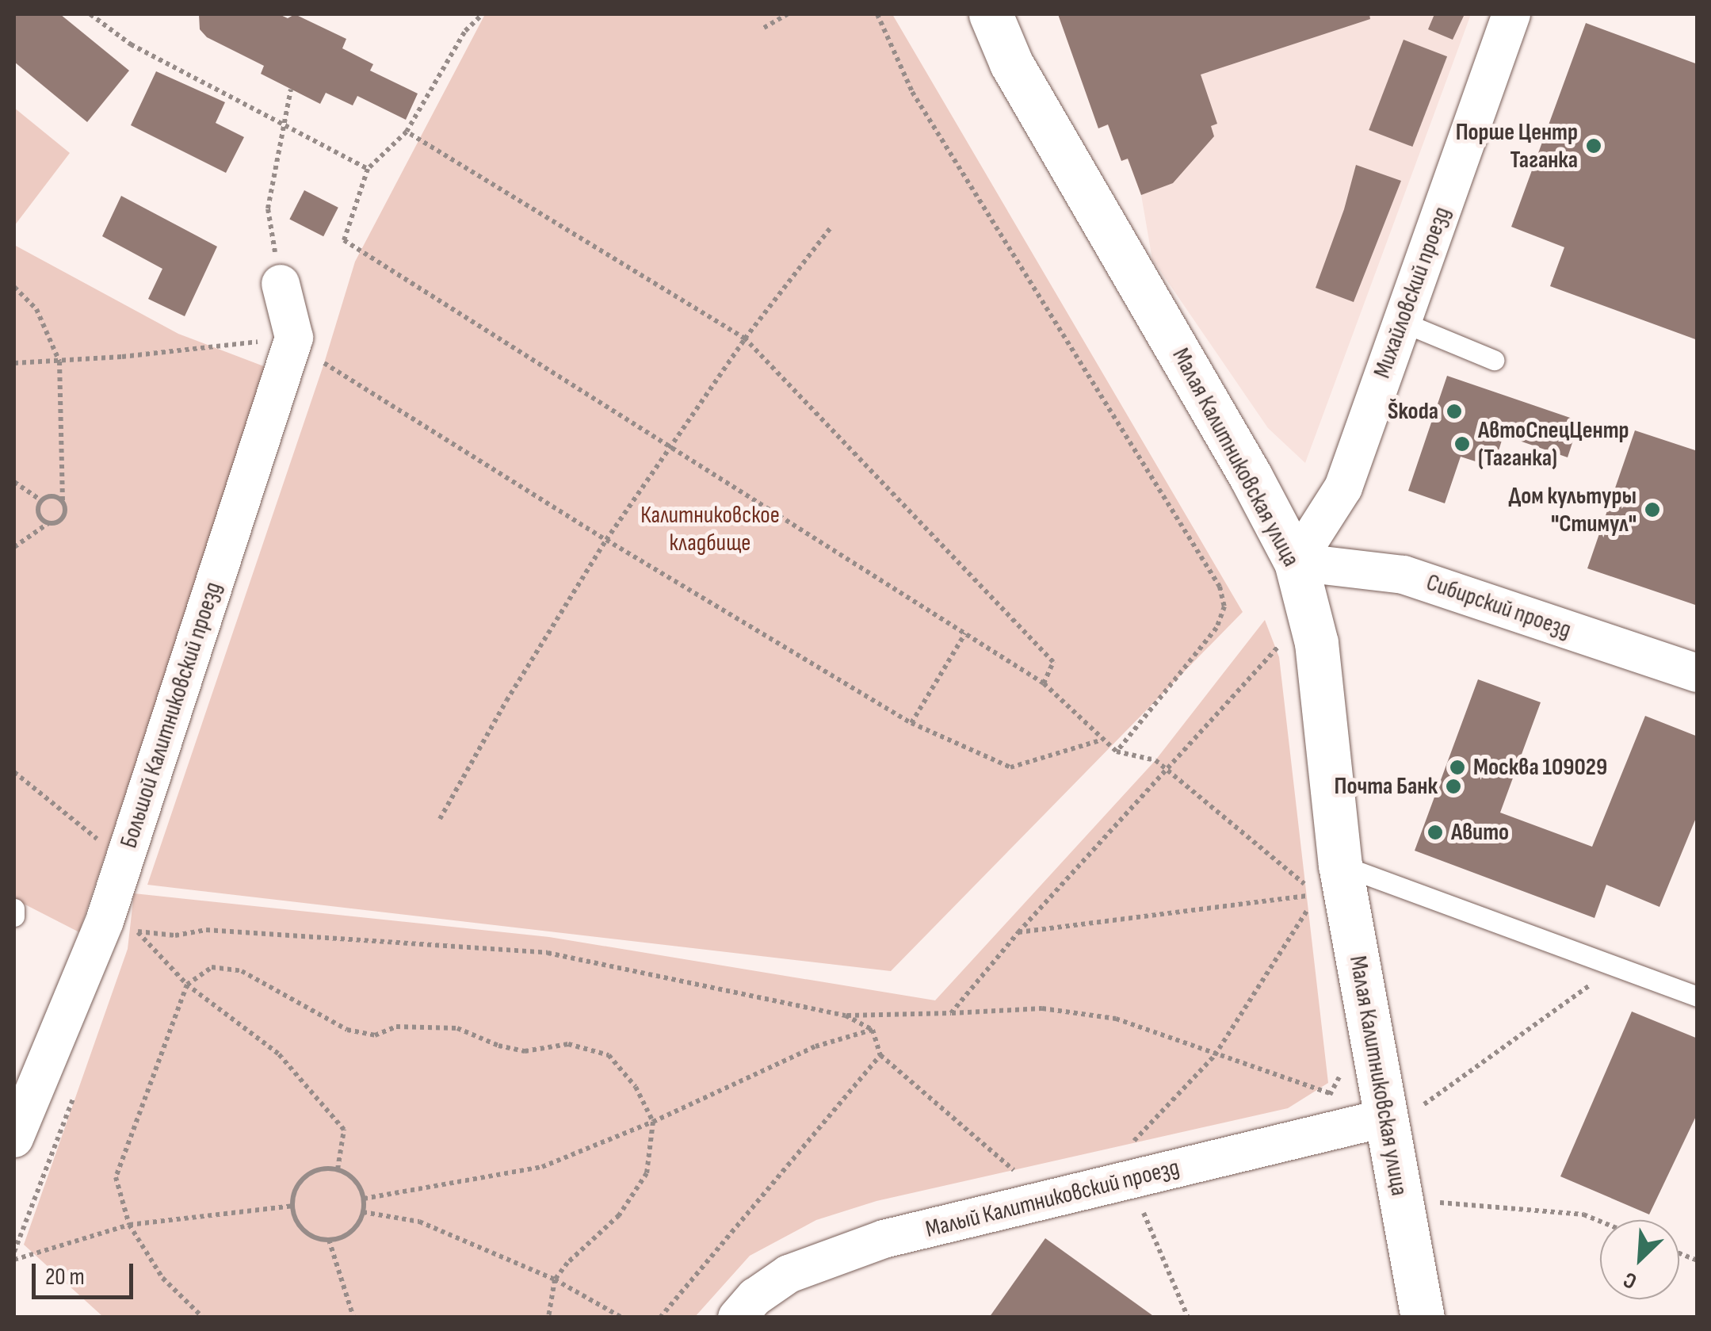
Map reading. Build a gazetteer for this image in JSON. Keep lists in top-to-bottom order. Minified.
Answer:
{"streets":{"street":["Михайловский проезд","Малая Калитниковская улица","Сибирский проезд","Большой Калитниковский проезд","Малый Калитниковский проезд"]},"crossings":[["Михайловский проезд","Малая Калитниковская улица"],["Михайловский проезд","Сибирский проезд"],["Малая Калитниковская улица","Сибирский проезд"],["Малая Калитниковская улица","Малый Калитниковский проезд"]],"parks":["Калитниковское кладбище"],"places":["Порше Центр Таганка","Škoda","АвтоСпецЦентр (Таганка)","Дом культуры \"Стимул\"","Москва 109029","Почта Банк","Авито"],"scale_bar":"20 m","north":"bottom left"}
